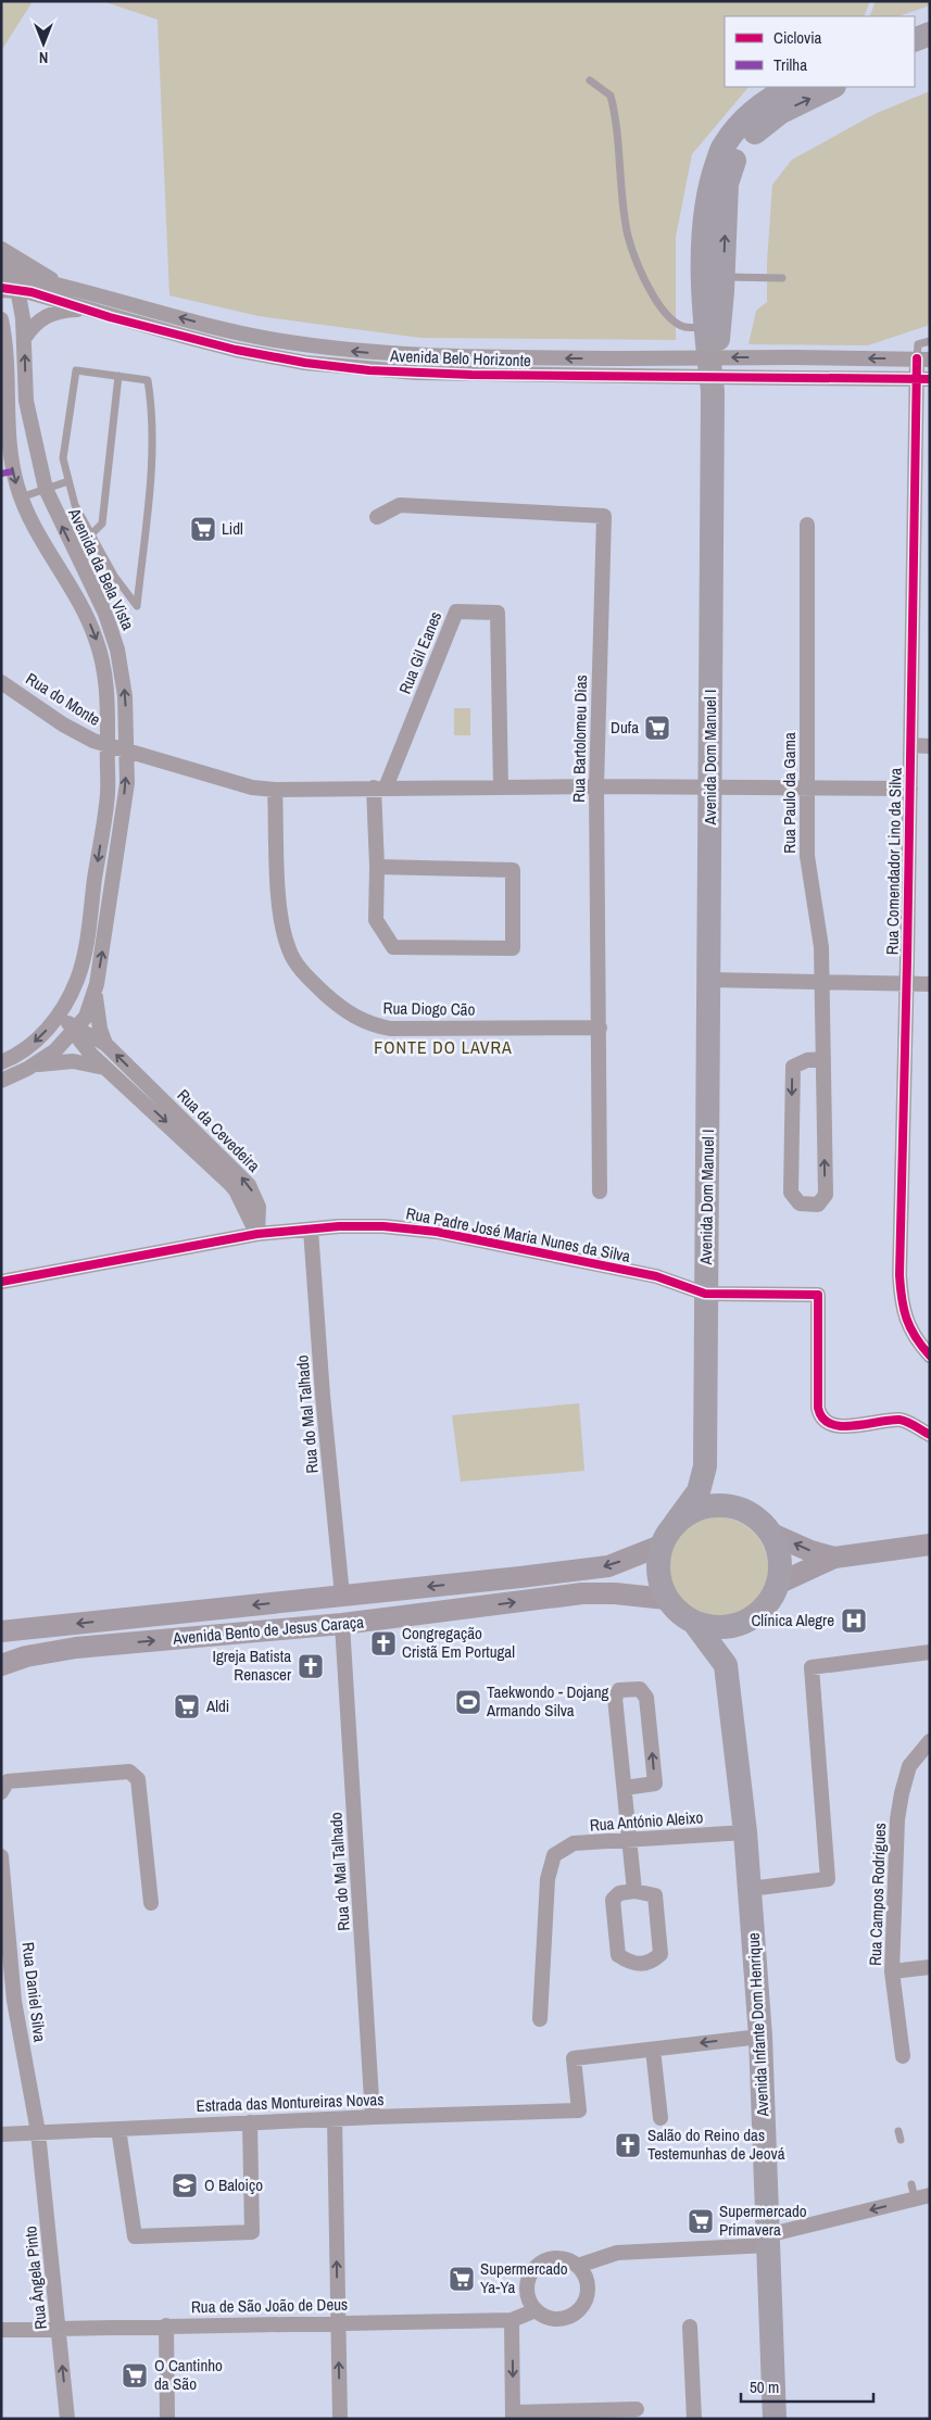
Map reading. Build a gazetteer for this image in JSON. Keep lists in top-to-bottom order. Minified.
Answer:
{"streets":{"main road":["Avenida Dom Manuel I","Avenida Bento de Jesus Caraça","Avenida Infante Dom Henrique"],"street":["Avenida Belo Horizonte","Avenida da Bela Vista","Rua Gil Eanes","Rua do Monte","Rua Bartolomeu Dias","Rua Paulo da Gama","Rua Comendador Lino da Silva","Rua Diogo Cão","Rua da Cevedeira","Rua Padre José Maria Nunes da Silva","Rua do Mal Talhado","Rua António Aleixo","Rua Campos Rodrigues","Rua Daniel Silva","Estrada das Montureiras Novas","Rua Ângela Pinto","Rua de São João de Deus"]},"crossings":[["Avenida Belo Horizonte","Avenida da Bela Vista"],["Avenida Belo Horizonte","Rua Comendador Lino da Silva"],["Avenida da Bela Vista","Rua do Monte"],["Avenida da Bela Vista","Rua da Cevedeira"],["Rua Bartolomeu Dias","Rua Diogo Cão"],["Avenida Dom Manuel I","Rua Padre José Maria Nunes da Silva"],["Avenida Dom Manuel I","Avenida Bento de Jesus Caraça"],["Avenida Dom Manuel I","Avenida Infante Dom Henrique"],["Rua da Cevedeira","Rua Padre José Maria Nunes da Silva"],["Rua Padre José Maria Nunes da Silva","Rua do Mal Talhado"],["Rua do Mal Talhado","Avenida Bento de Jesus Caraça"],["Rua do Mal Talhado","Estrada das Montureiras Novas"],["Avenida Bento de Jesus Caraça","Avenida Infante Dom Henrique"],["Rua António Aleixo","Avenida Infante Dom Henrique"],["Rua Daniel Silva","Estrada das Montureiras Novas"],["Rua Daniel Silva","Rua Ângela Pinto"],["Estrada das Montureiras Novas","Rua Ângela Pinto"],["Rua Ângela Pinto","Rua de São João de Deus"]],"districts":["FONTE DO LAVRA"],"places":{"supermarket":["Lidl","Dufa","Aldi","Supermercado Primavera","Supermercado Ya-Ya","O Cantinho da São"],"hospital":["Clínica Alegre"],"church":["Congregação Cristã Em Portugal","Igreja Batista Renascer","Salão do Reino das Testemunhas de Jeová"],"sports":["Taekwondo - Dojang Armando Silva"],"school or university":["O Baloiço"]},"legend":["Ciclovia","Trilha"],"scale_bar":"50 m","north":"bottom"}
